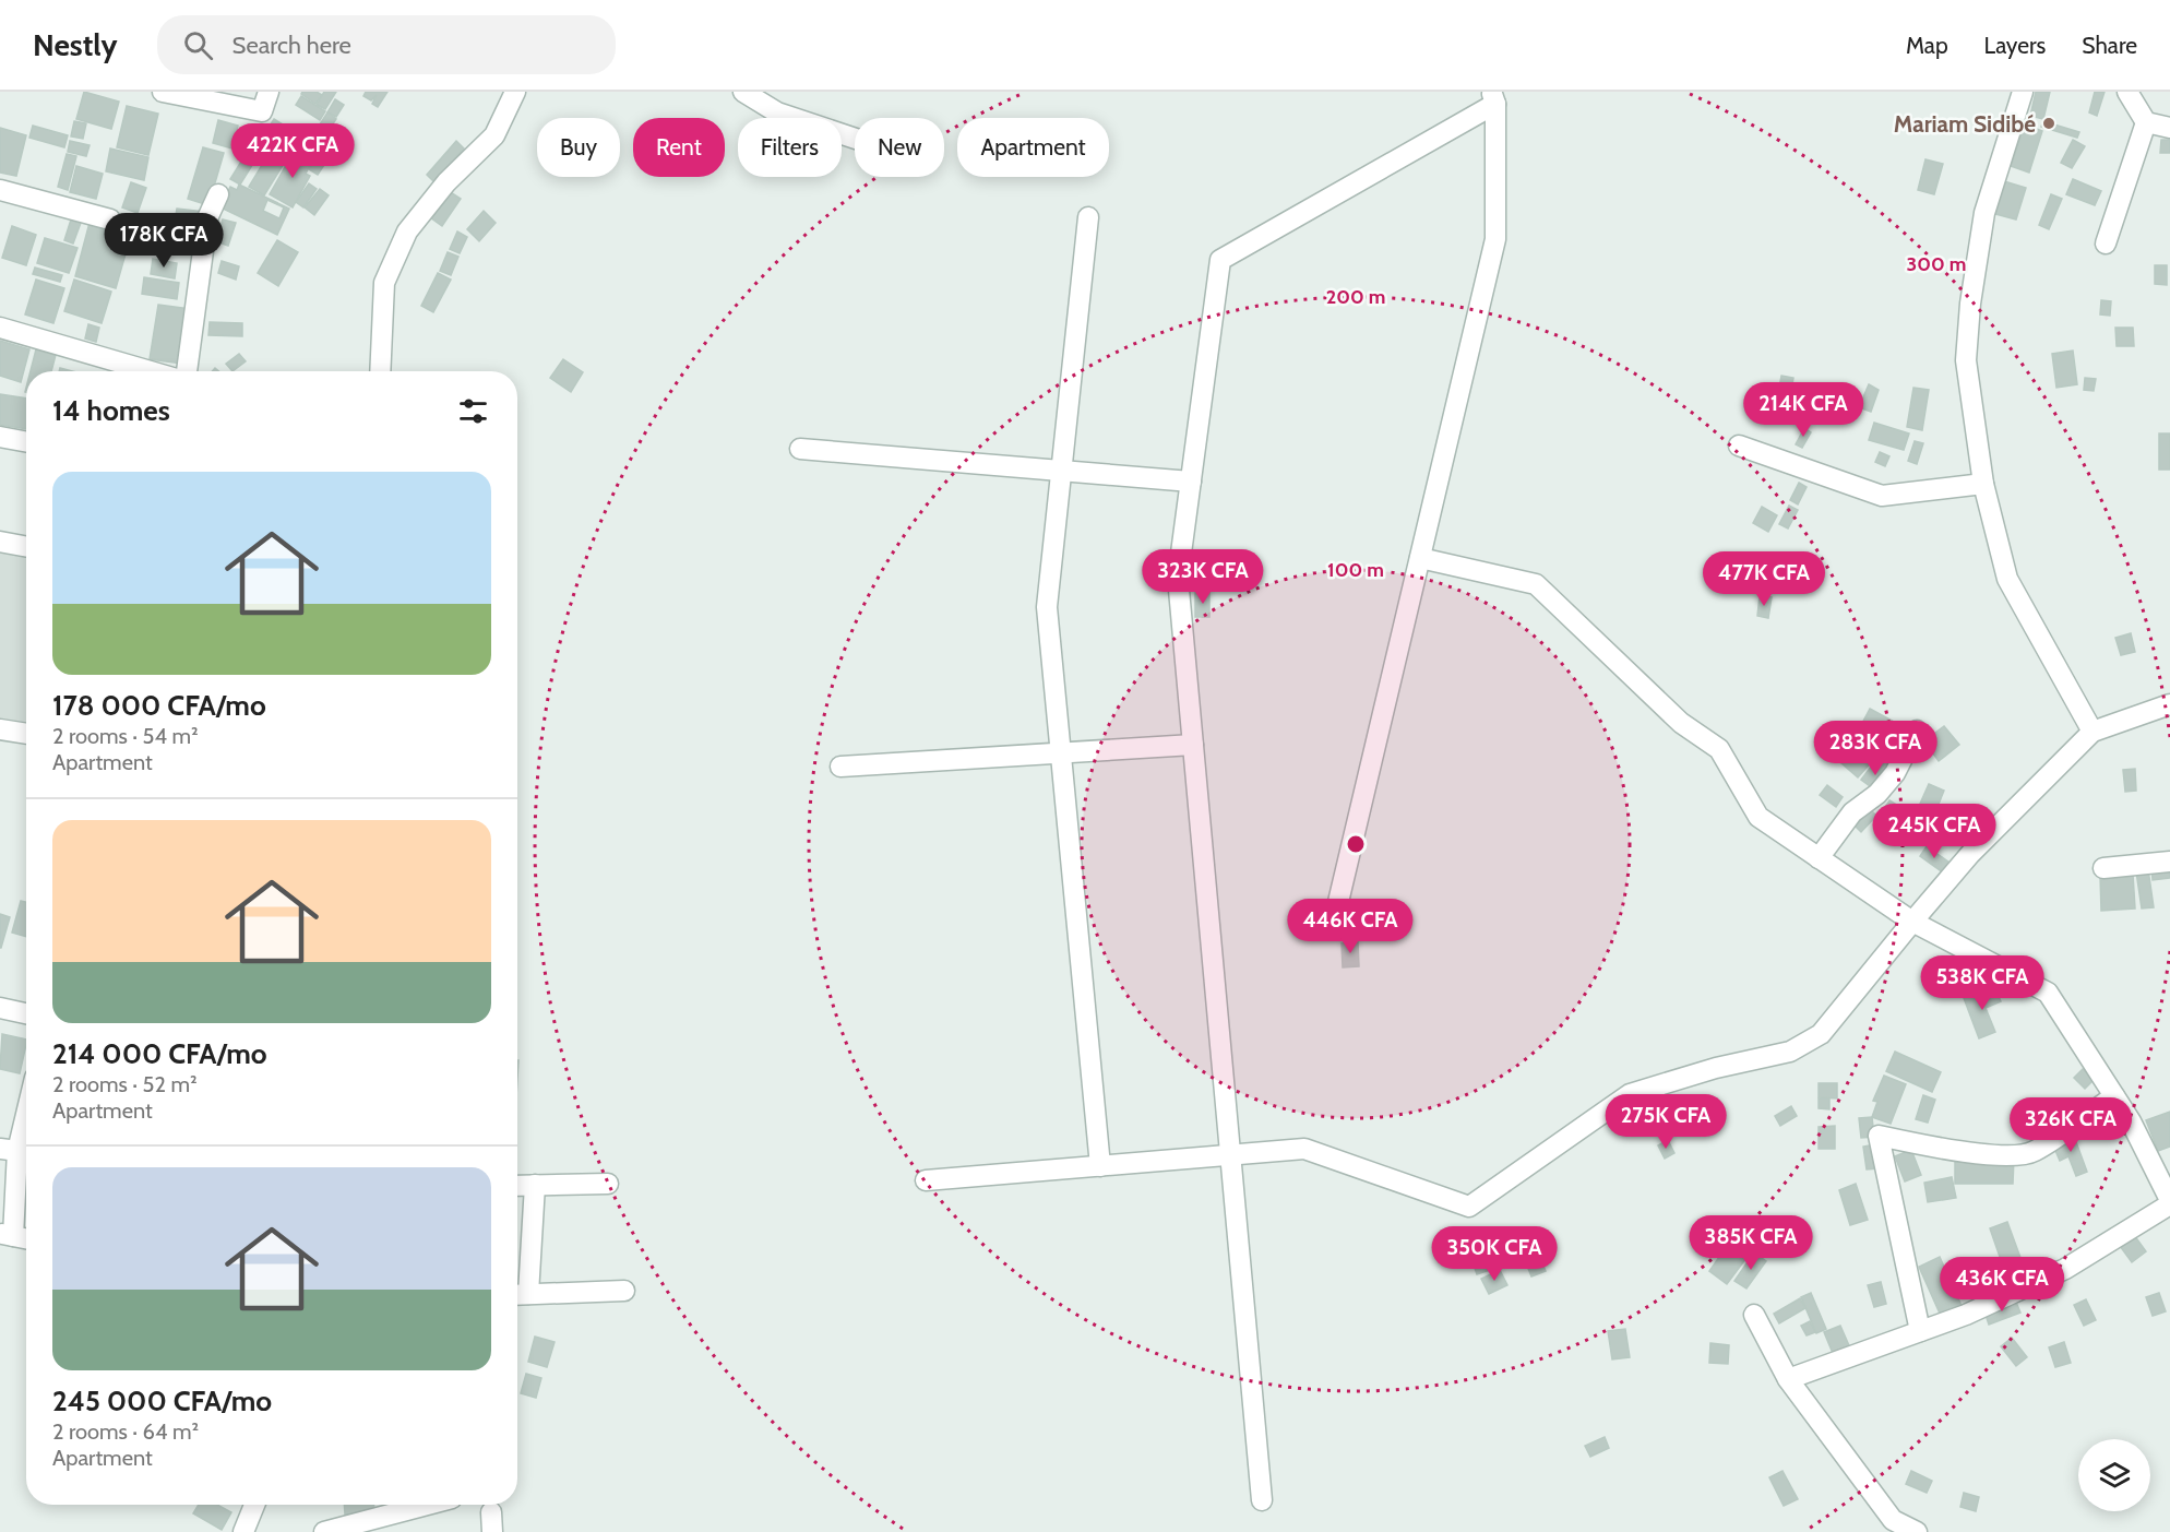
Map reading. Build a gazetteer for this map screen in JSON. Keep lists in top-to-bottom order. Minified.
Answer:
{"places":["Mariam Sidibé"],"page":{"header":"Nestly","search":"Search here","nav":["Map","Layers","Share"],"chip":["Buy","Rent","Filters","New","Apartment"],"price":["422K CFA","178K CFA","214K CFA","323K CFA","477K CFA","283K CFA","245K CFA","446K CFA","538K CFA","275K CFA","326K CFA","385K CFA","350K CFA","436K CFA"],"heading":"14 homes","list":[{"name":"178 000 CFA/mo","note":"2 rooms · 54 m² · Apartment"},{"name":"214 000 CFA/mo","note":"2 rooms · 52 m² · Apartment"},{"name":"245 000 CFA/mo","note":"2 rooms · 64 m² · Apartment"}]},"rings":["300 m","200 m","100 m"]}
